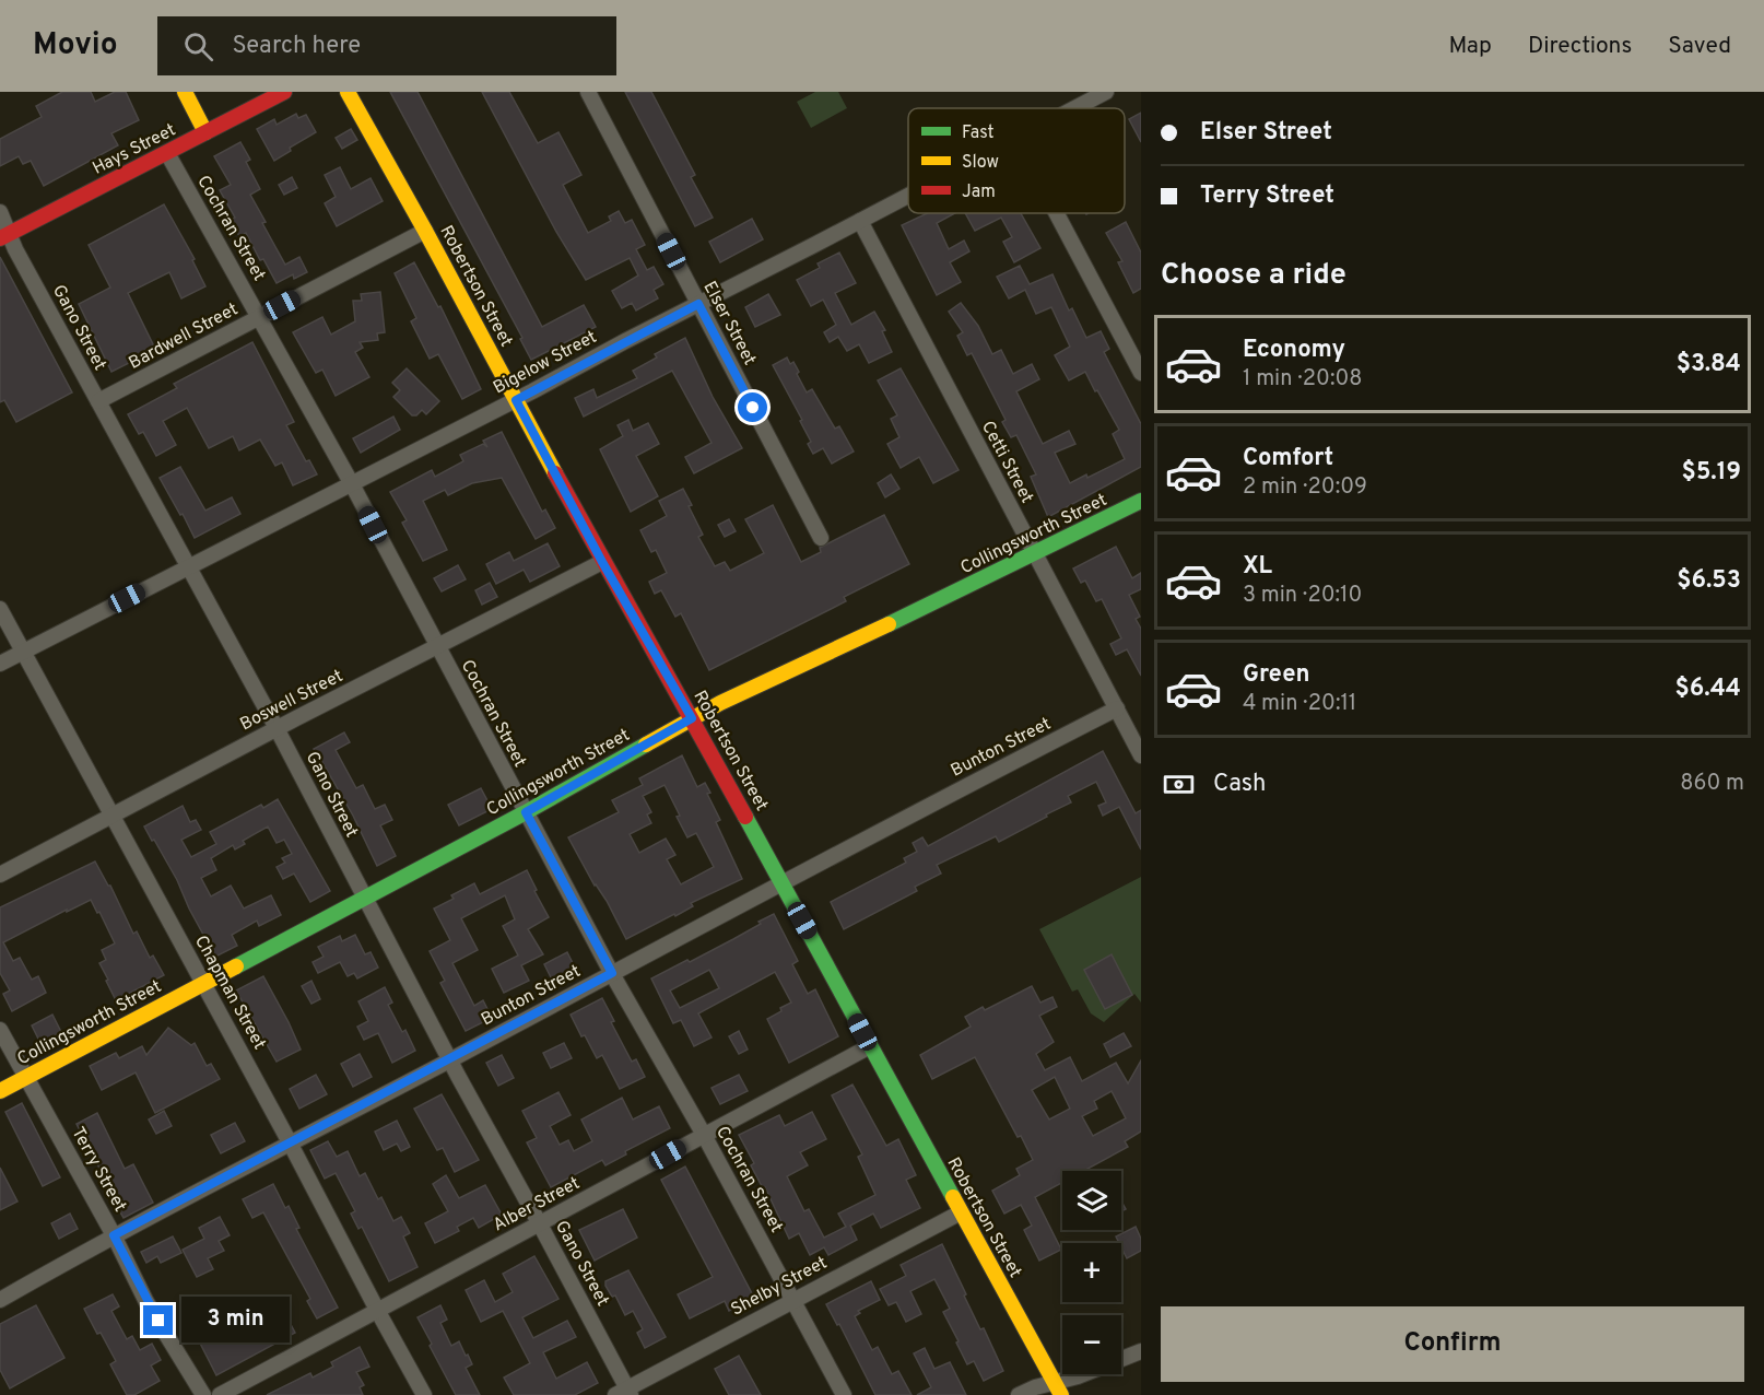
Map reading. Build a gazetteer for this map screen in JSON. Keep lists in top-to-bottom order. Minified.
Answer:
{"streets":{"street":["Hays Street","Cochran Street","Robertson Street","Elser Street","Gano Street","Bardwell Street","Bigelow Street","Cetti Street","Collingsworth Street","Boswell Street","Bunton Street","Chapman Street","Terry Street","Alber Street","Shelby Street"]},"crossings":[["Hays Street","Cochran Street"],["Hays Street","Gano Street"],["Cochran Street","Bardwell Street"],["Cochran Street","Bigelow Street"],["Cochran Street","Collingsworth Street"],["Cochran Street","Boswell Street"],["Cochran Street","Bunton Street"],["Cochran Street","Alber Street"],["Cochran Street","Shelby Street"],["Robertson Street","Bardwell Street"],["Robertson Street","Bigelow Street"],["Robertson Street","Collingsworth Street"],["Robertson Street","Boswell Street"],["Robertson Street","Bunton Street"],["Robertson Street","Alber Street"],["Robertson Street","Shelby Street"],["Elser Street","Bigelow Street"],["Gano Street","Bardwell Street"],["Gano Street","Bigelow Street"],["Gano Street","Collingsworth Street"],["Gano Street","Boswell Street"],["Gano Street","Bunton Street"],["Gano Street","Alber Street"],["Gano Street","Shelby Street"],["Bigelow Street","Cetti Street"],["Bigelow Street","Chapman Street"],["Cetti Street","Collingsworth Street"],["Cetti Street","Bunton Street"],["Collingsworth Street","Chapman Street"],["Collingsworth Street","Terry Street"],["Boswell Street","Chapman Street"],["Bunton Street","Chapman Street"],["Bunton Street","Terry Street"],["Chapman Street","Alber Street"]],"legend":["Fast","Slow","Jam"],"page":{"header":"Movio","search":"Search here","nav":["Map","Directions","Saved"],"banner":["Elser Street","Terry Street"],"heading":"Choose a ride","list":[{"name":"Economy","note":"1 min · 20:08","value":"$3.84"},{"name":"Comfort","note":"2 min · 20:09","value":"$5.19"},{"name":"XL","note":"3 min · 20:10","value":"$6.53"},{"name":"Green","note":"4 min · 20:11","value":"$6.44"}],"pay":["Cash","860 m"],"map_buttons":["+","−"],"buttons":"Confirm","bubble":"3 min"}}
